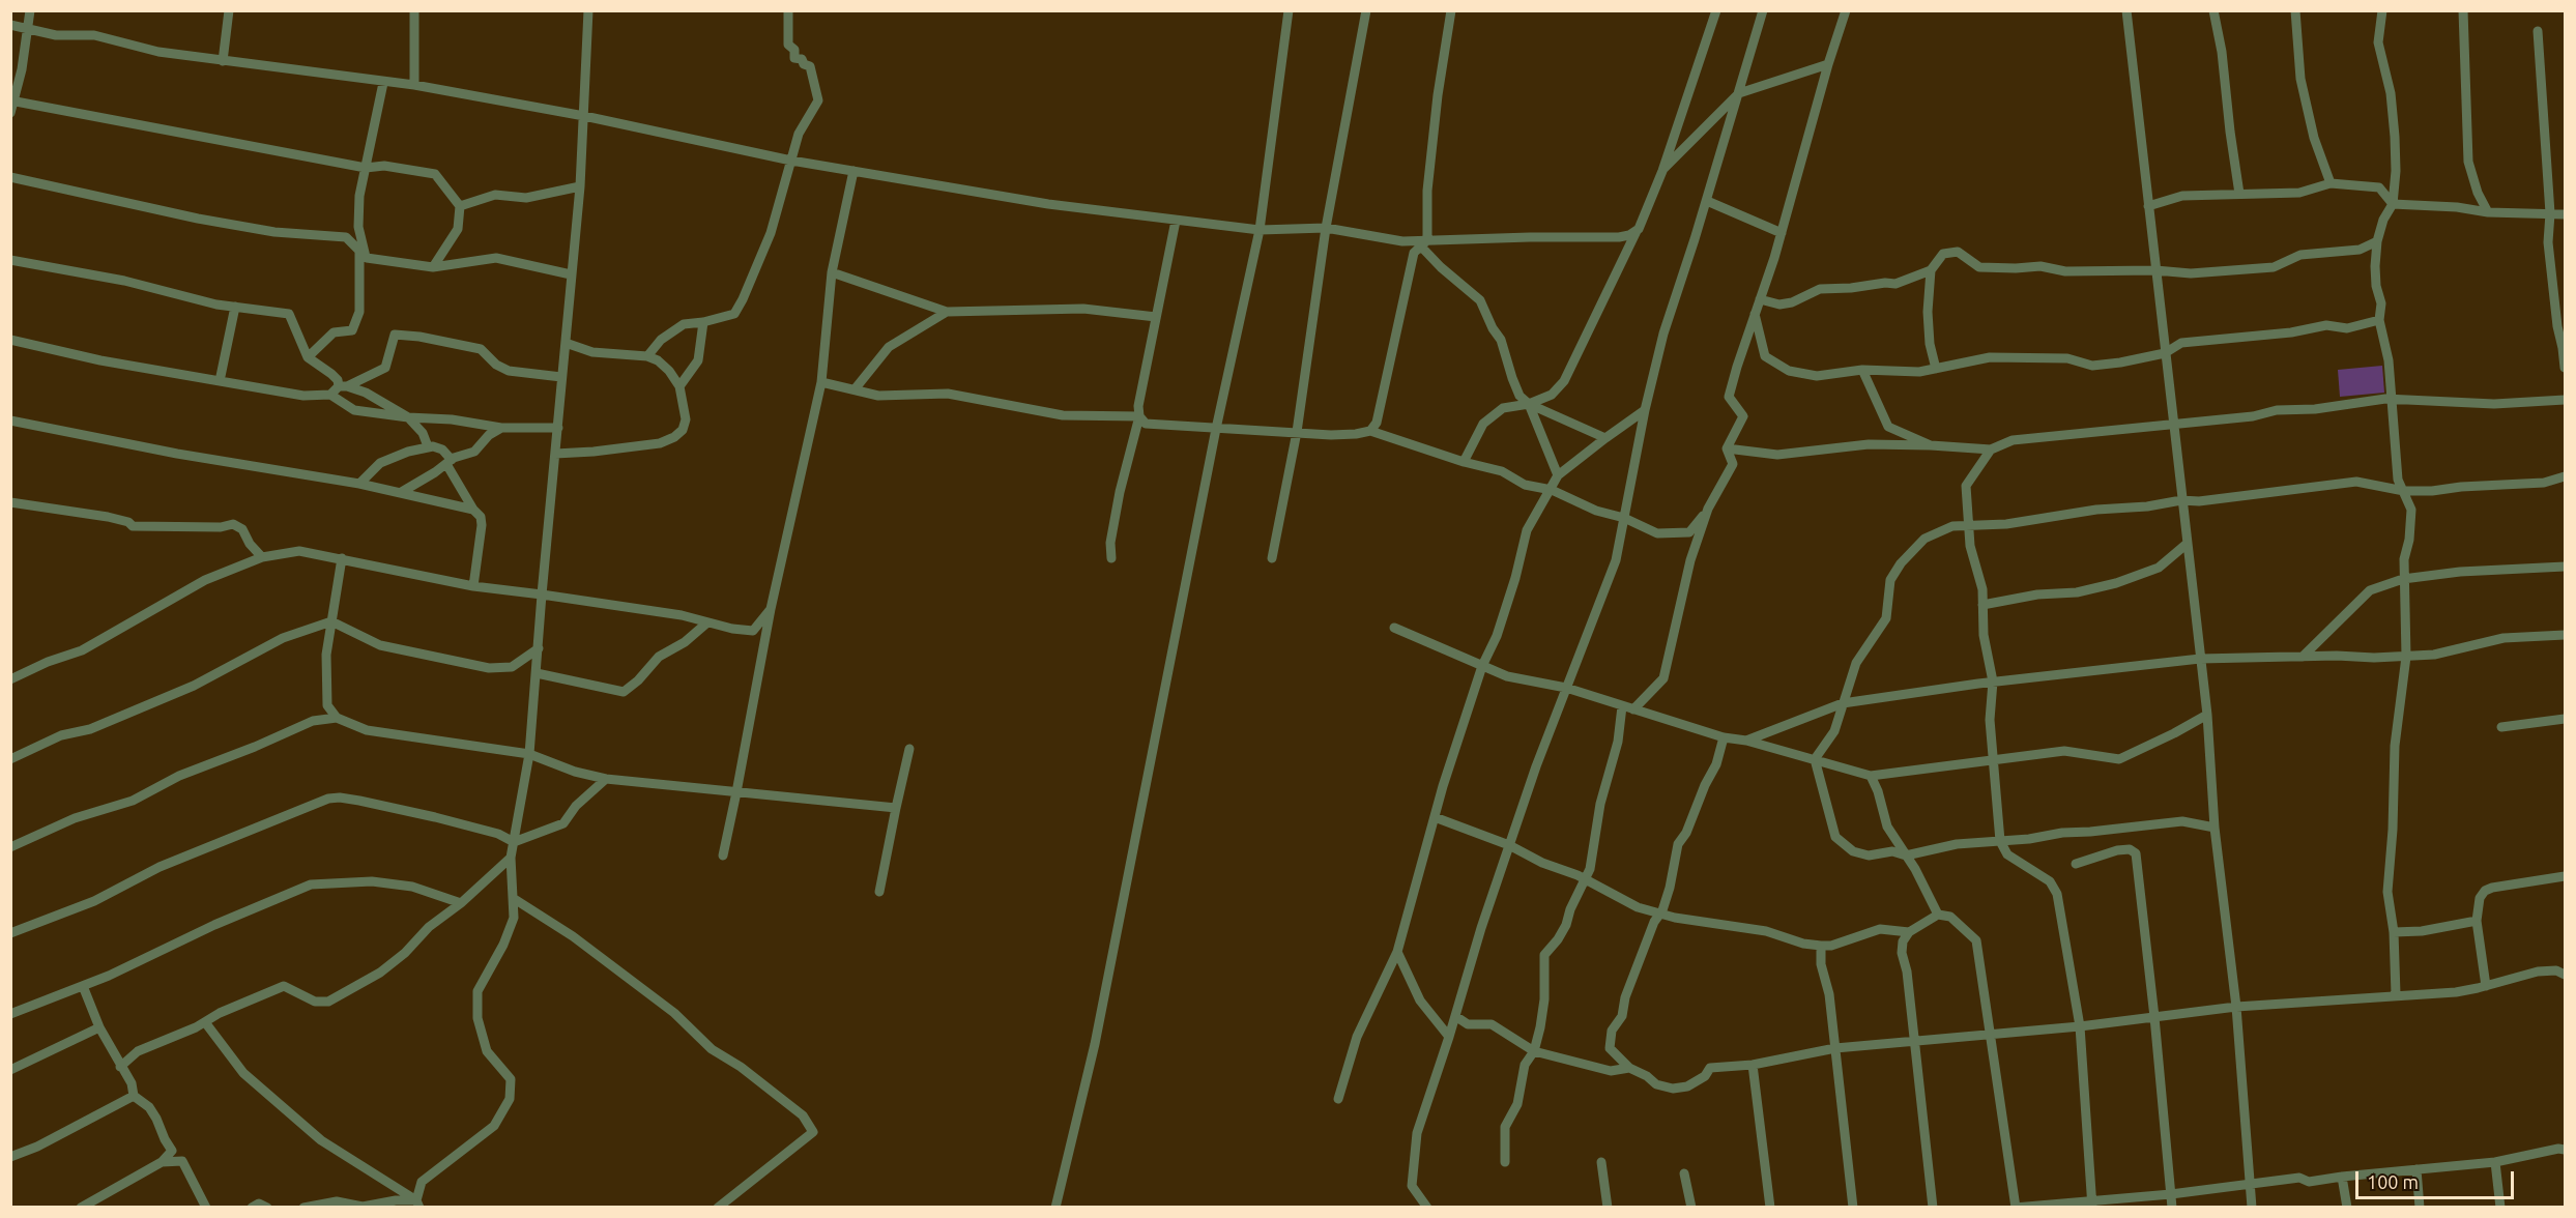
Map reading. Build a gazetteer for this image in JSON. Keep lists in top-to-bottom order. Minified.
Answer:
{"scale_bar":"100 m"}
